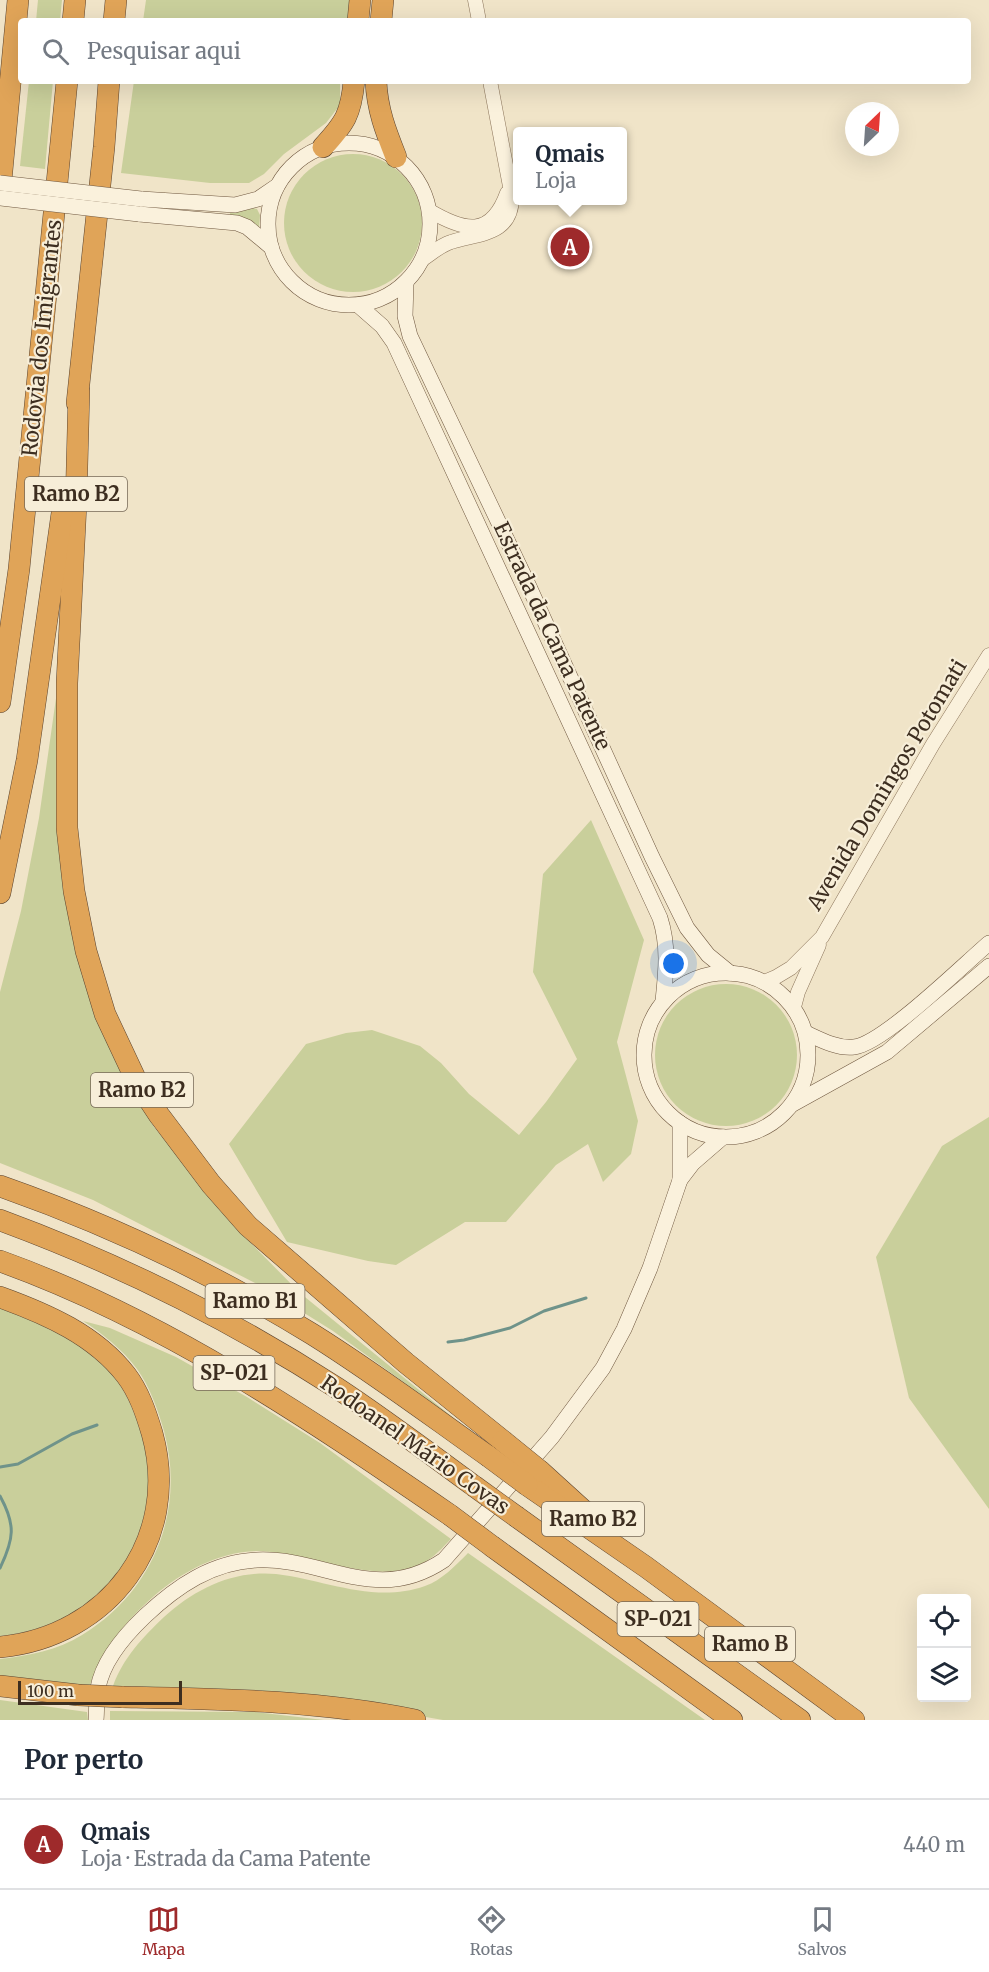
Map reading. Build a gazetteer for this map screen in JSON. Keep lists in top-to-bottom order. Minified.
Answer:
{"streets":{"highway":["Rodovia dos Imigrantes","Ramo B2","Ramo B1","SP-021","Rodoanel Mário Covas","Ramo B"],"main road":["Estrada da Cama Patente"],"street":["Avenida Domingos Potomati"]},"crossings":[["Ramo B2","Ramo B1"],["Ramo B2","Ramo B"],["Estrada da Cama Patente","Avenida Domingos Potomati"]],"scale_bar":"100 m","north":"top right","page":{"search":"Pesquisar aqui","popup":["Qmais","Loja"],"pins":"A","scale":"100 m","heading":"Por perto","list":[{"mark":"A","name":"Qmais","note":"Loja · Estrada da Cama Patente","value":"440 m"}],"nav":["Mapa","Rotas","Salvos"]}}
